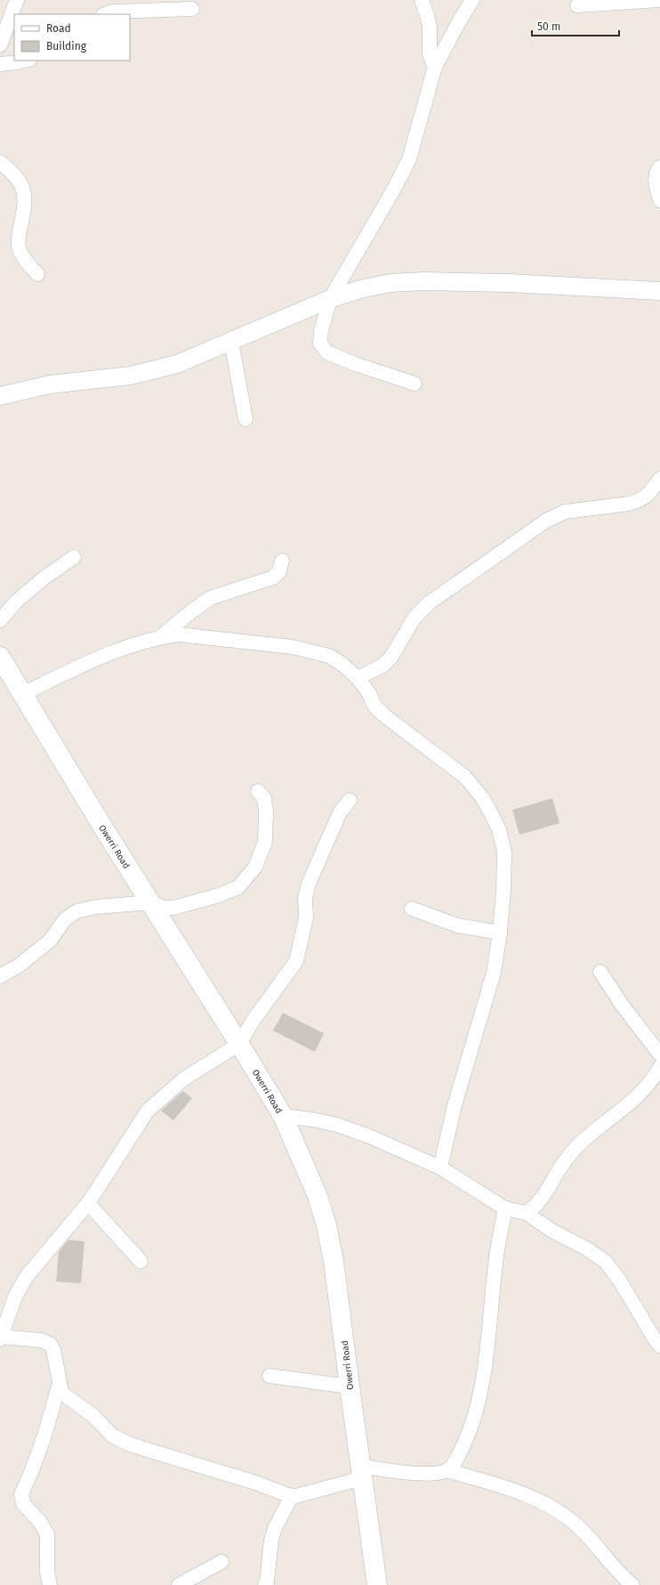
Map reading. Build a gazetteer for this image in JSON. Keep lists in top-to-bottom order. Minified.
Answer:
{"streets":{"main road":["Owerri Road"]},"legend":["Road","Building"],"scale_bar":"50 m"}
